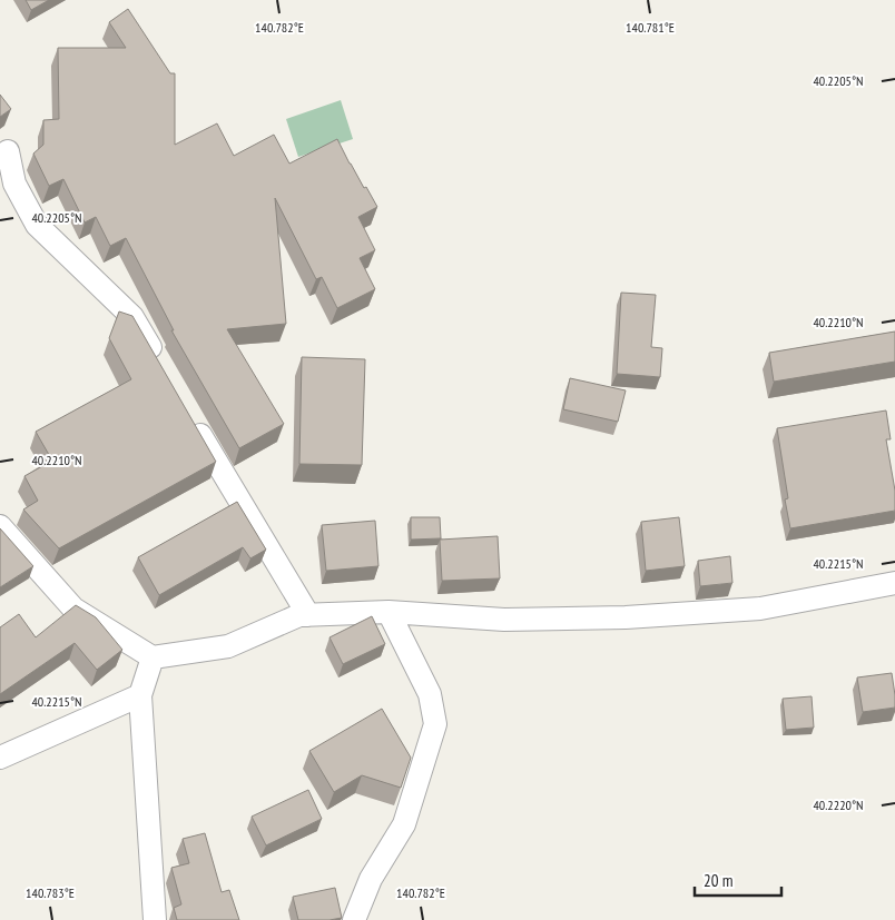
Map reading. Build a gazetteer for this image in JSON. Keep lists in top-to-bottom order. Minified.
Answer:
{"scale_bar":"20 m","coordinates":["140.782°E","140.781°E","40.2205°N","40.2210°N","40.2215°N","40.2220°N","140.783°E"]}
